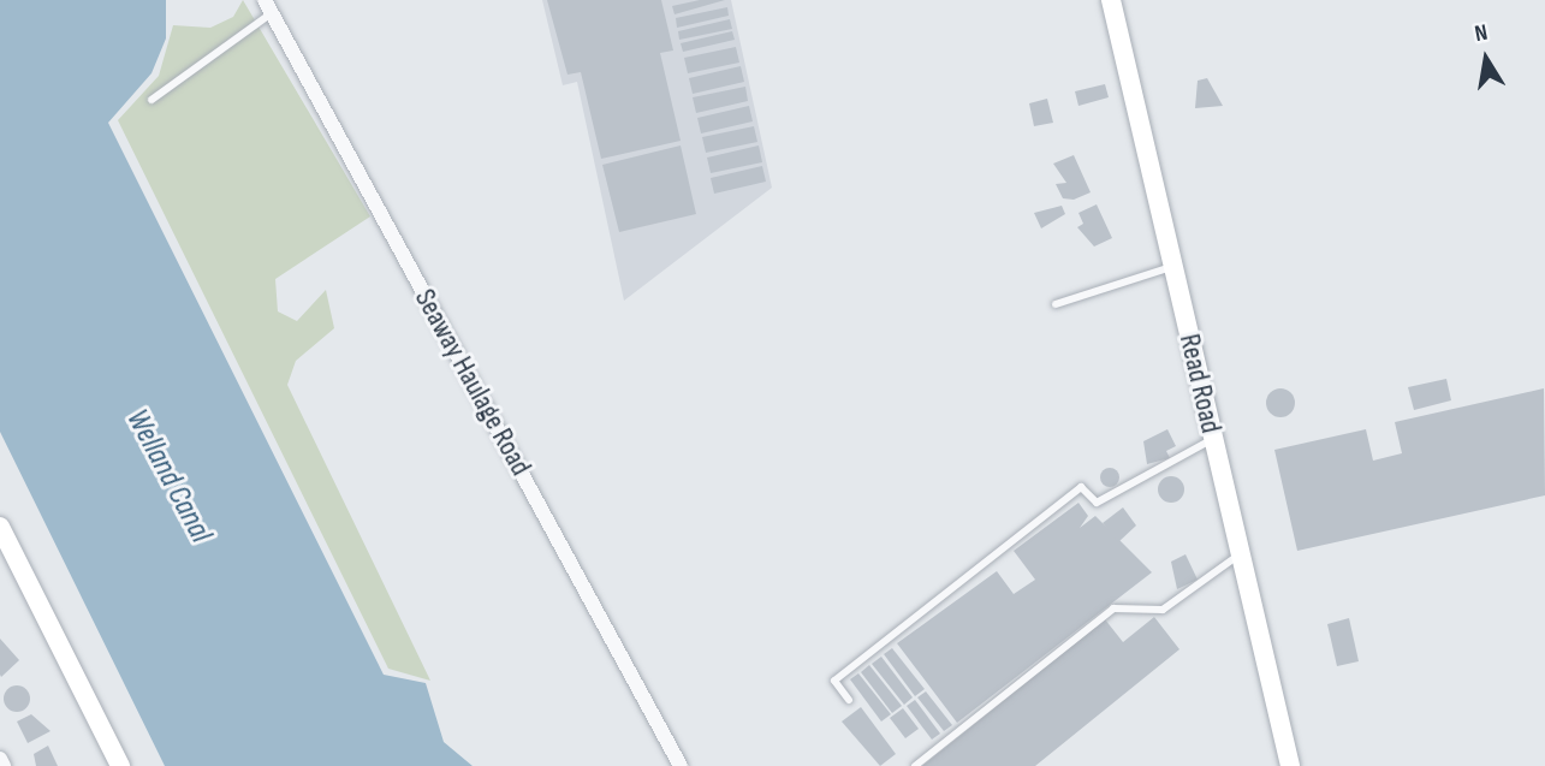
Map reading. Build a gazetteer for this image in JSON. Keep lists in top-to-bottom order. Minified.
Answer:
{"streets":{"street":["Seaway Haulage Road","Read Road"]},"water":["Welland Canal"],"north":"top"}
